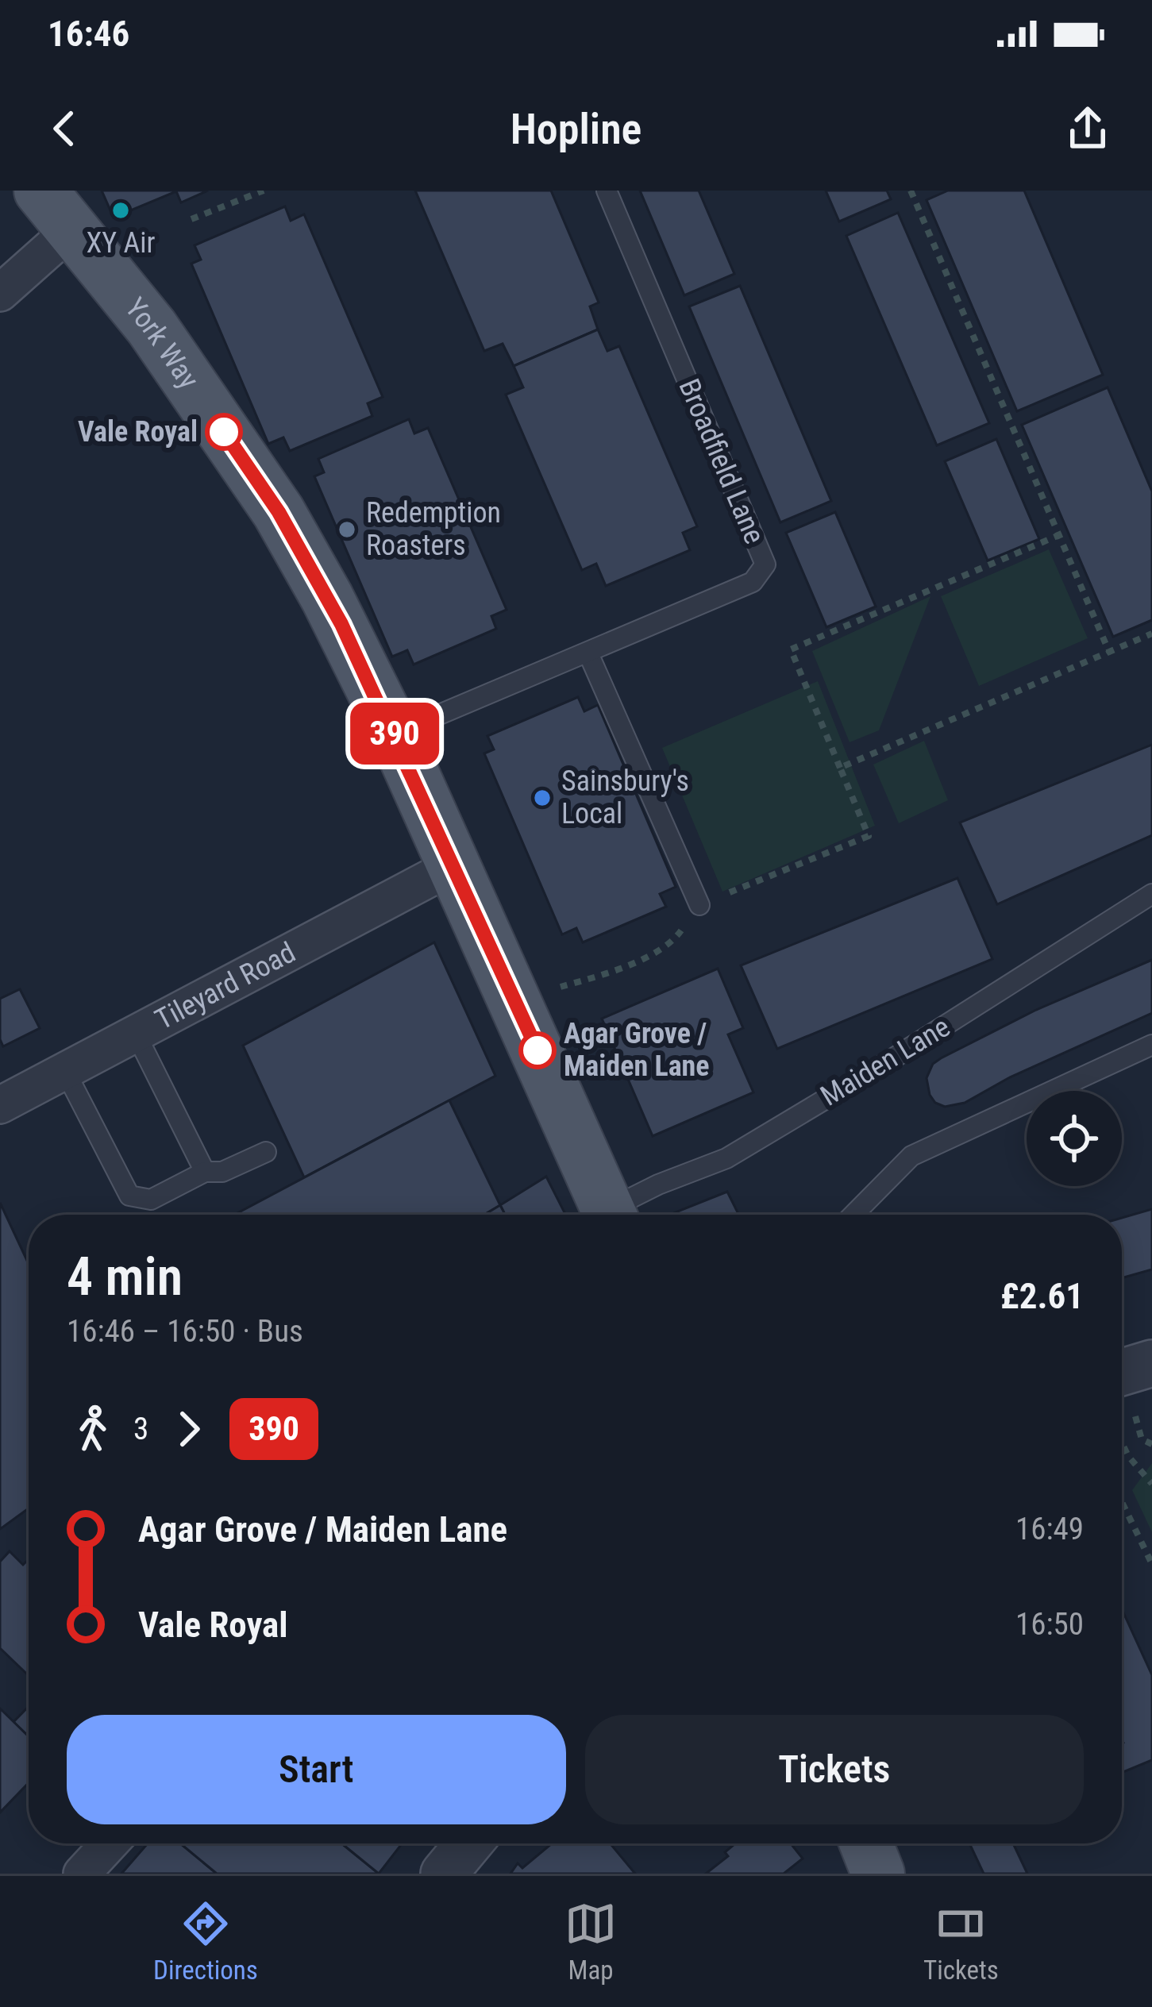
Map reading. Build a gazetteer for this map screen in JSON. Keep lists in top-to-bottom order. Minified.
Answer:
{"streets":{"main road":["York Way"],"street":["Tileyard Road"],"lane":["Broadfield Lane","Maiden Lane"]},"crossings":[["York Way","Broadfield Lane"],["York Way","Tileyard Road"]],"places":["XY Air","Vale Royal","Redemption Roasters","Sainsbury's Local","Agar Grove / Maiden Lane"],"lines":["bus line 390"],"page":{"status":"16:46","header":"Hopline","on_map":"390","heading":["4 min","16:46 – 16:50 · Bus","£2.61"],"legs":["3","390"],"list":[{"name":"Agar Grove / Maiden Lane","value":"16:49"},{"name":"Vale Royal","value":"16:50"}],"buttons":["Start","Tickets"],"tabs":["Directions","Map","Tickets"]}}
